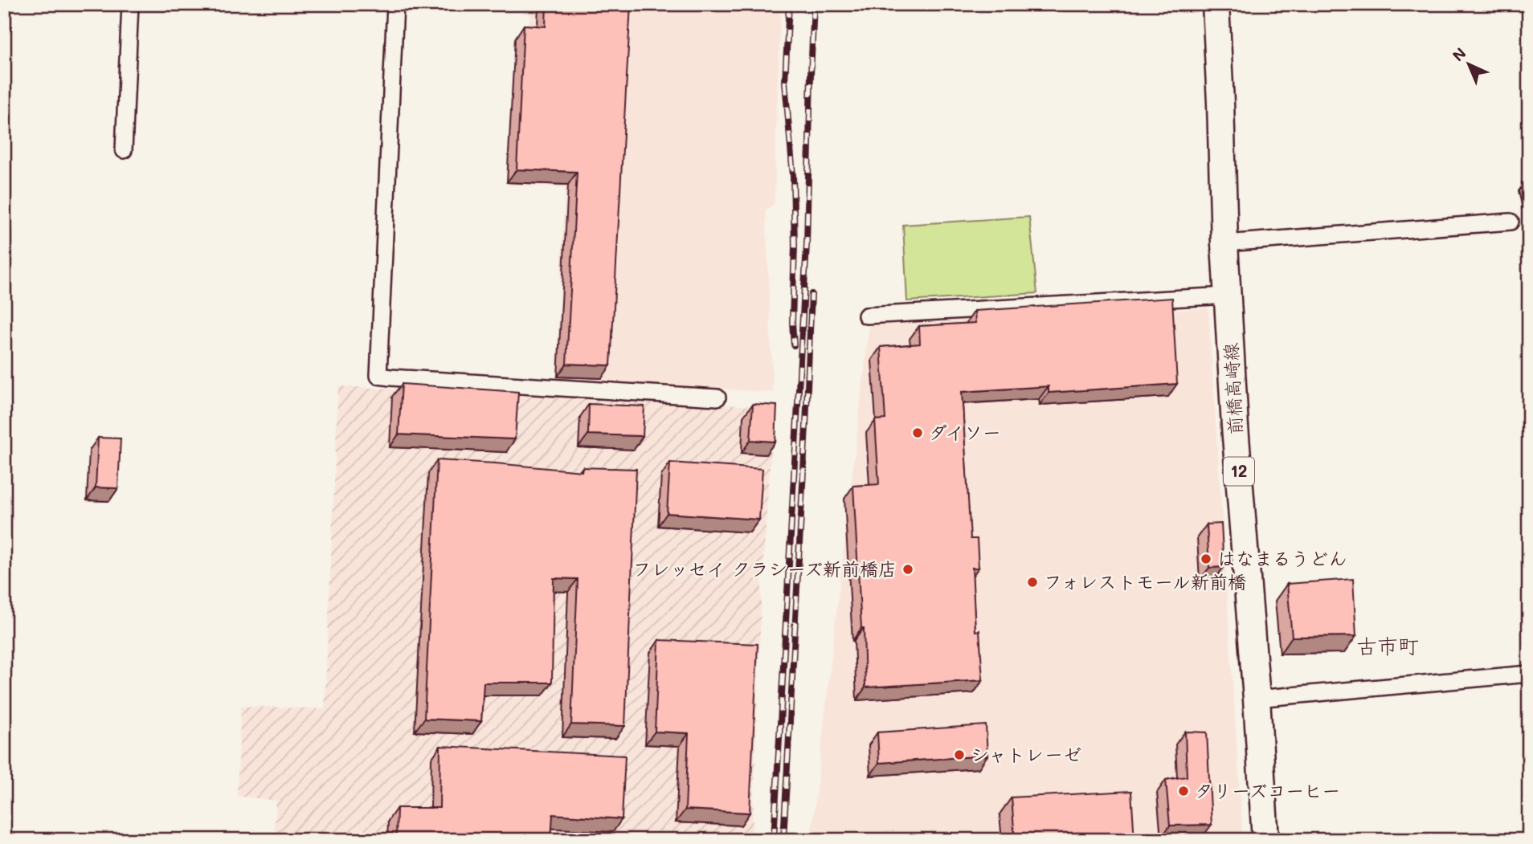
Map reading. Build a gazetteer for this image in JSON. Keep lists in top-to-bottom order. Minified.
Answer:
{"streets":{"main road":["前橋高崎線","12"]},"districts":["古市町"],"places":["ダイソー","はなまるうどん","フレッセイ クラシーズ新前橋店","フォレストモール新前橋","シャトレーゼ","タリーズコーヒー"],"north":"top left"}
